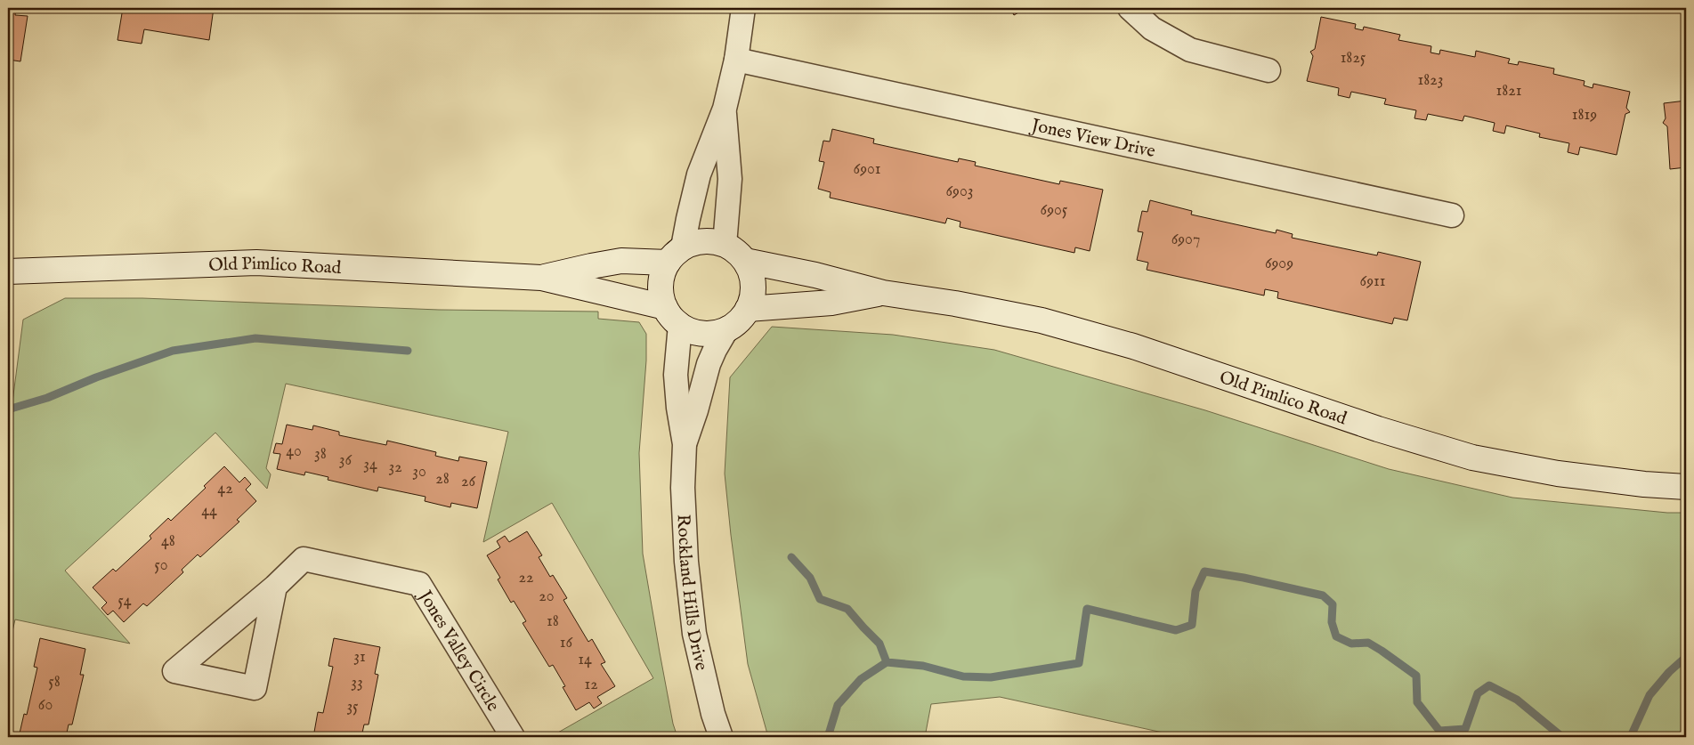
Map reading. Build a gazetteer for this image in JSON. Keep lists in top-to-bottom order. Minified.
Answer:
{"streets":{"street":["Jones View Drive","Old Pimlico Road","Rockland Hills Drive","Jones Valley Circle"]},"crossings":[["Old Pimlico Road","Rockland Hills Drive"]],"house_numbers":["1825","1823","1821","1819","6901","6903","6905","6907","6909","6911","40","38","36","34","32","30","28","26","42","44","48","50","22","20","54","18","16","31","14","58","33","12","60","35"]}
